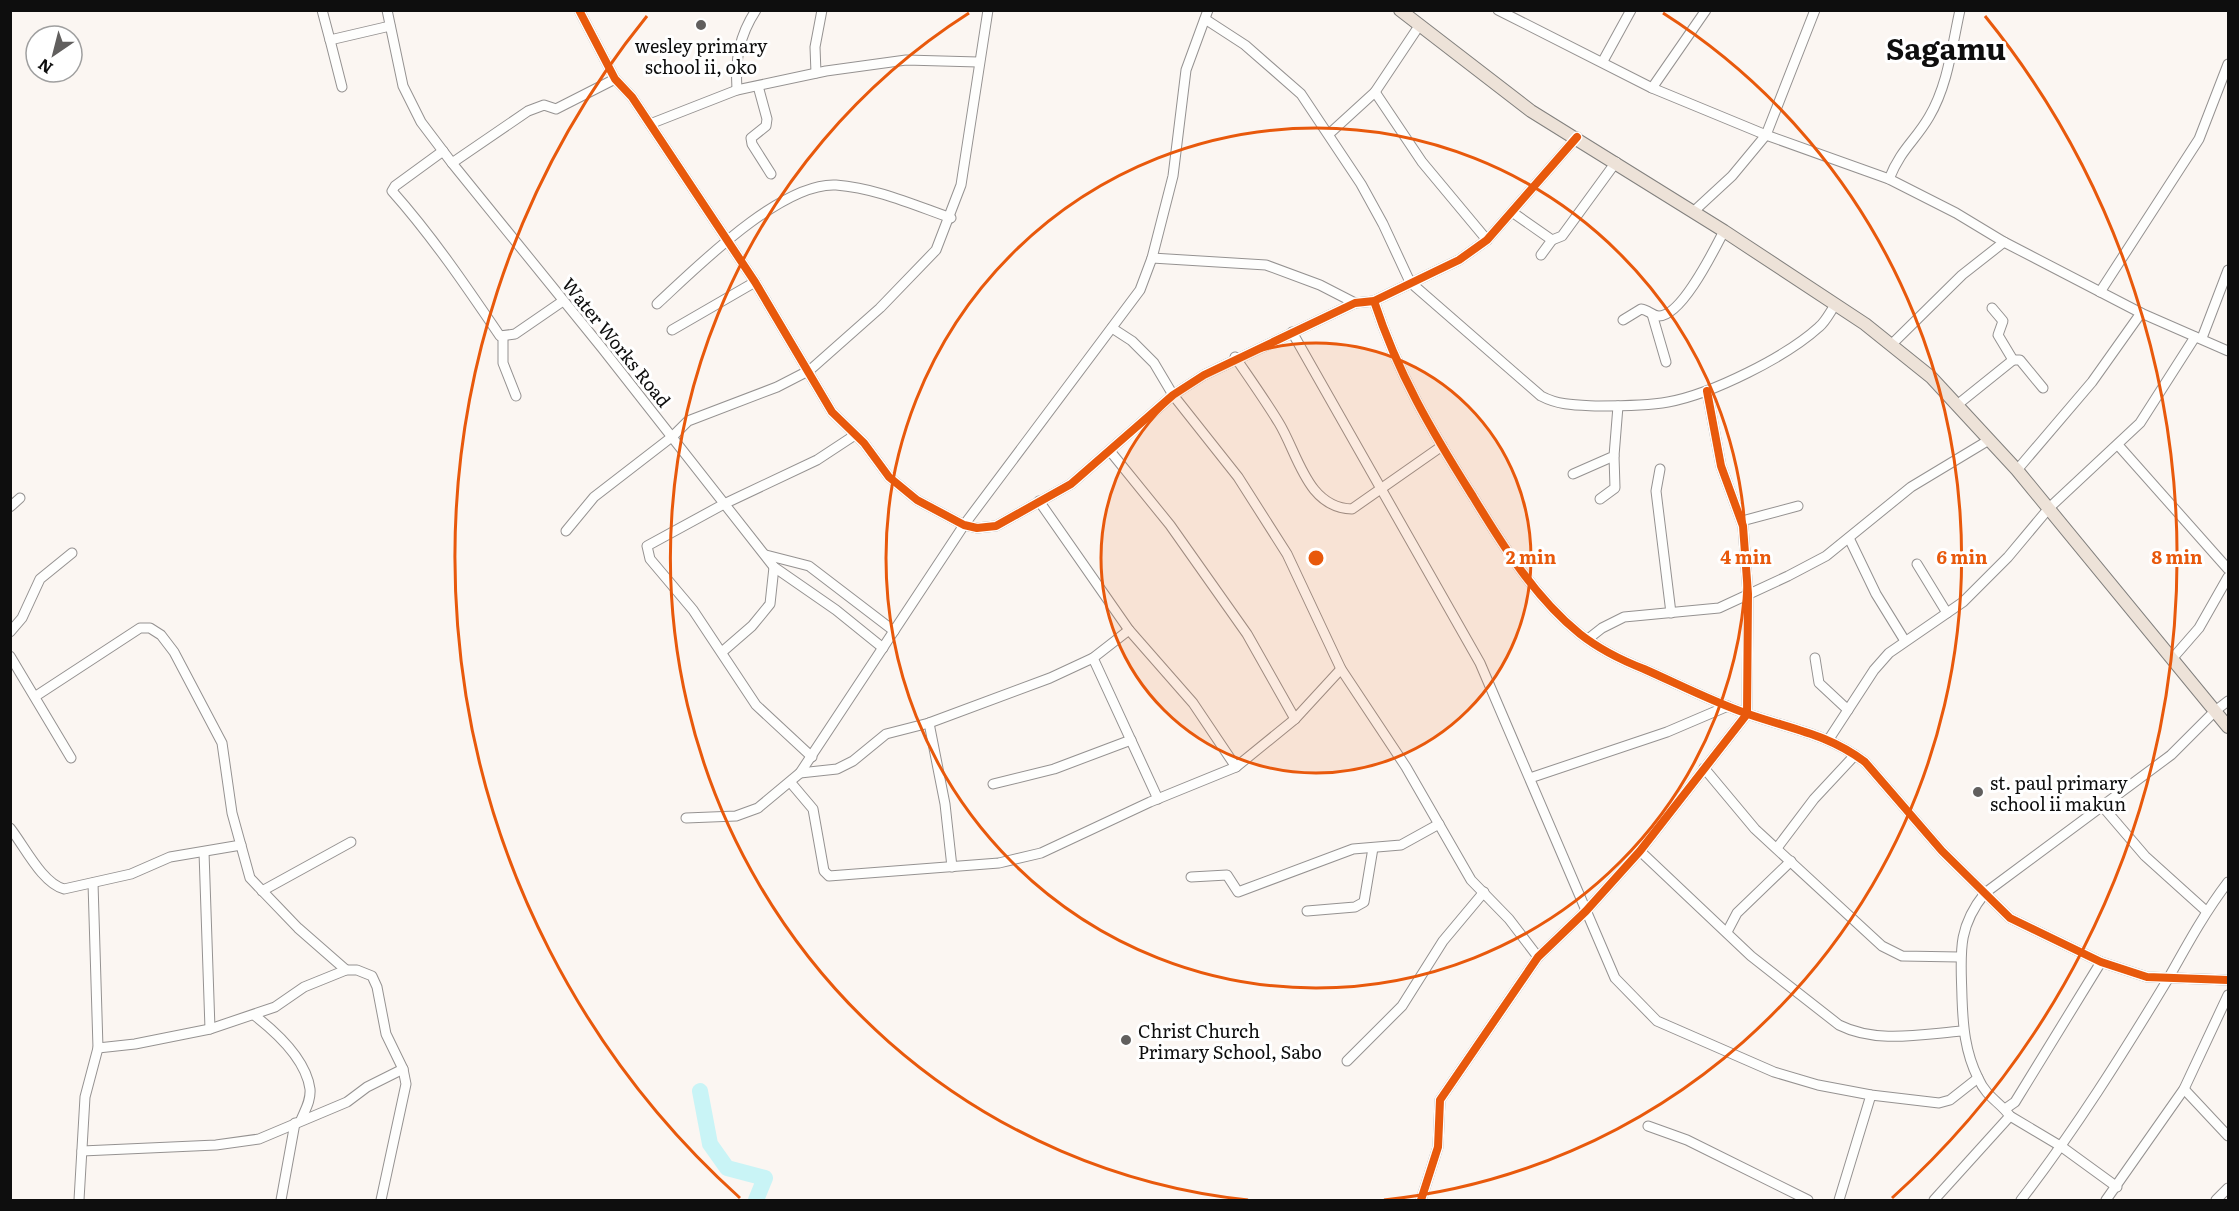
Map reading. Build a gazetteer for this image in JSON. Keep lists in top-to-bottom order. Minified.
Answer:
{"streets":{"street":["Water Works Road"]},"districts":["Sagamu"],"places":["wesley primary school ii, oko","st. paul primary school ii makun","Christ Church Primary School, Sabo"],"north":"bottom left","rings":["2 min","4 min","6 min","8 min"]}
